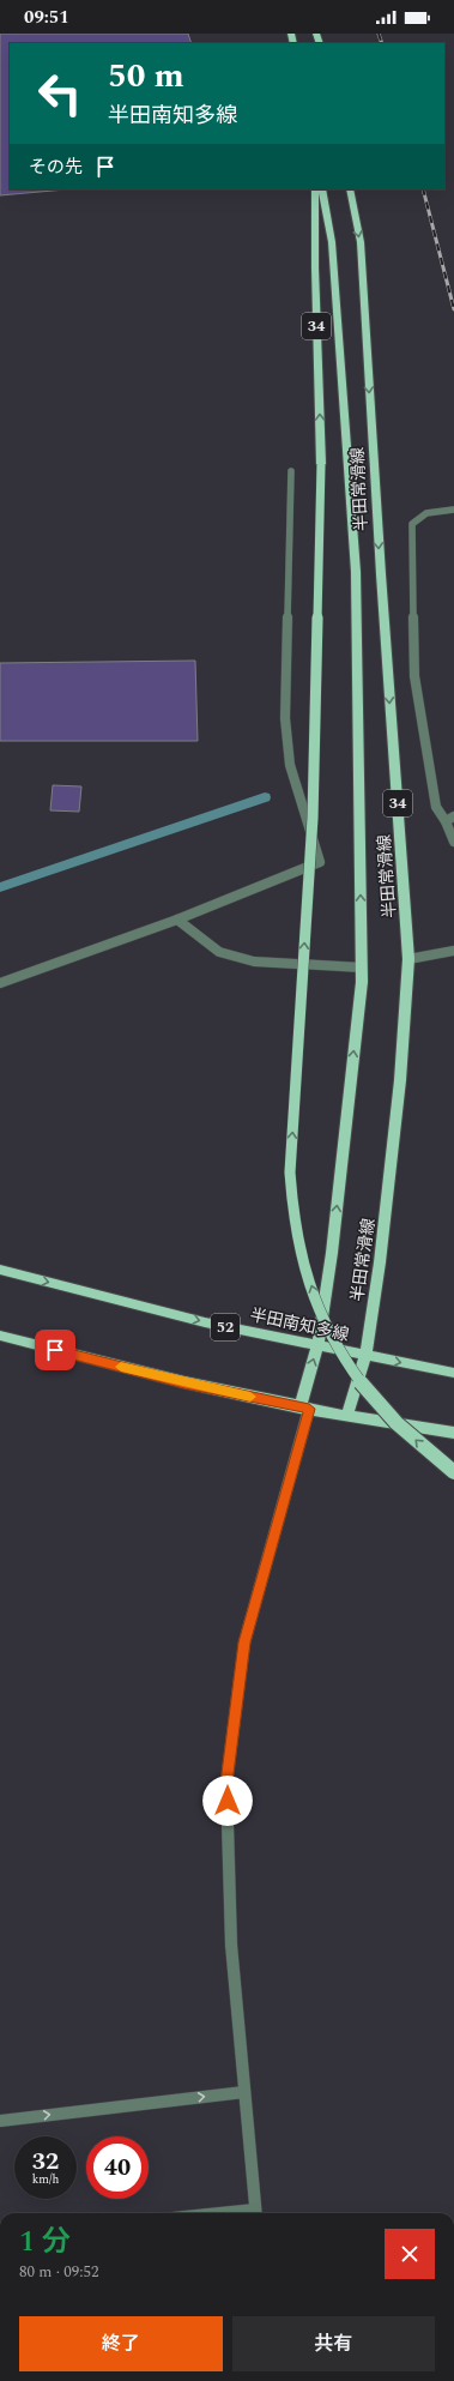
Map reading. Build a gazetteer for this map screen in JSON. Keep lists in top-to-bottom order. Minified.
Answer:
{"streets":{"main road":["34","半田常滑線","半田南知多線","52"]},"crossings":[["半田常滑線","半田南知多線"]],"page":{"status":"09:51","turn":["50 m","半田南知多線"],"then":"その先","speed":"32 km/h","limit":"40","heading":["1 分","80 m · 09:52"],"buttons":["終了","共有"]}}
